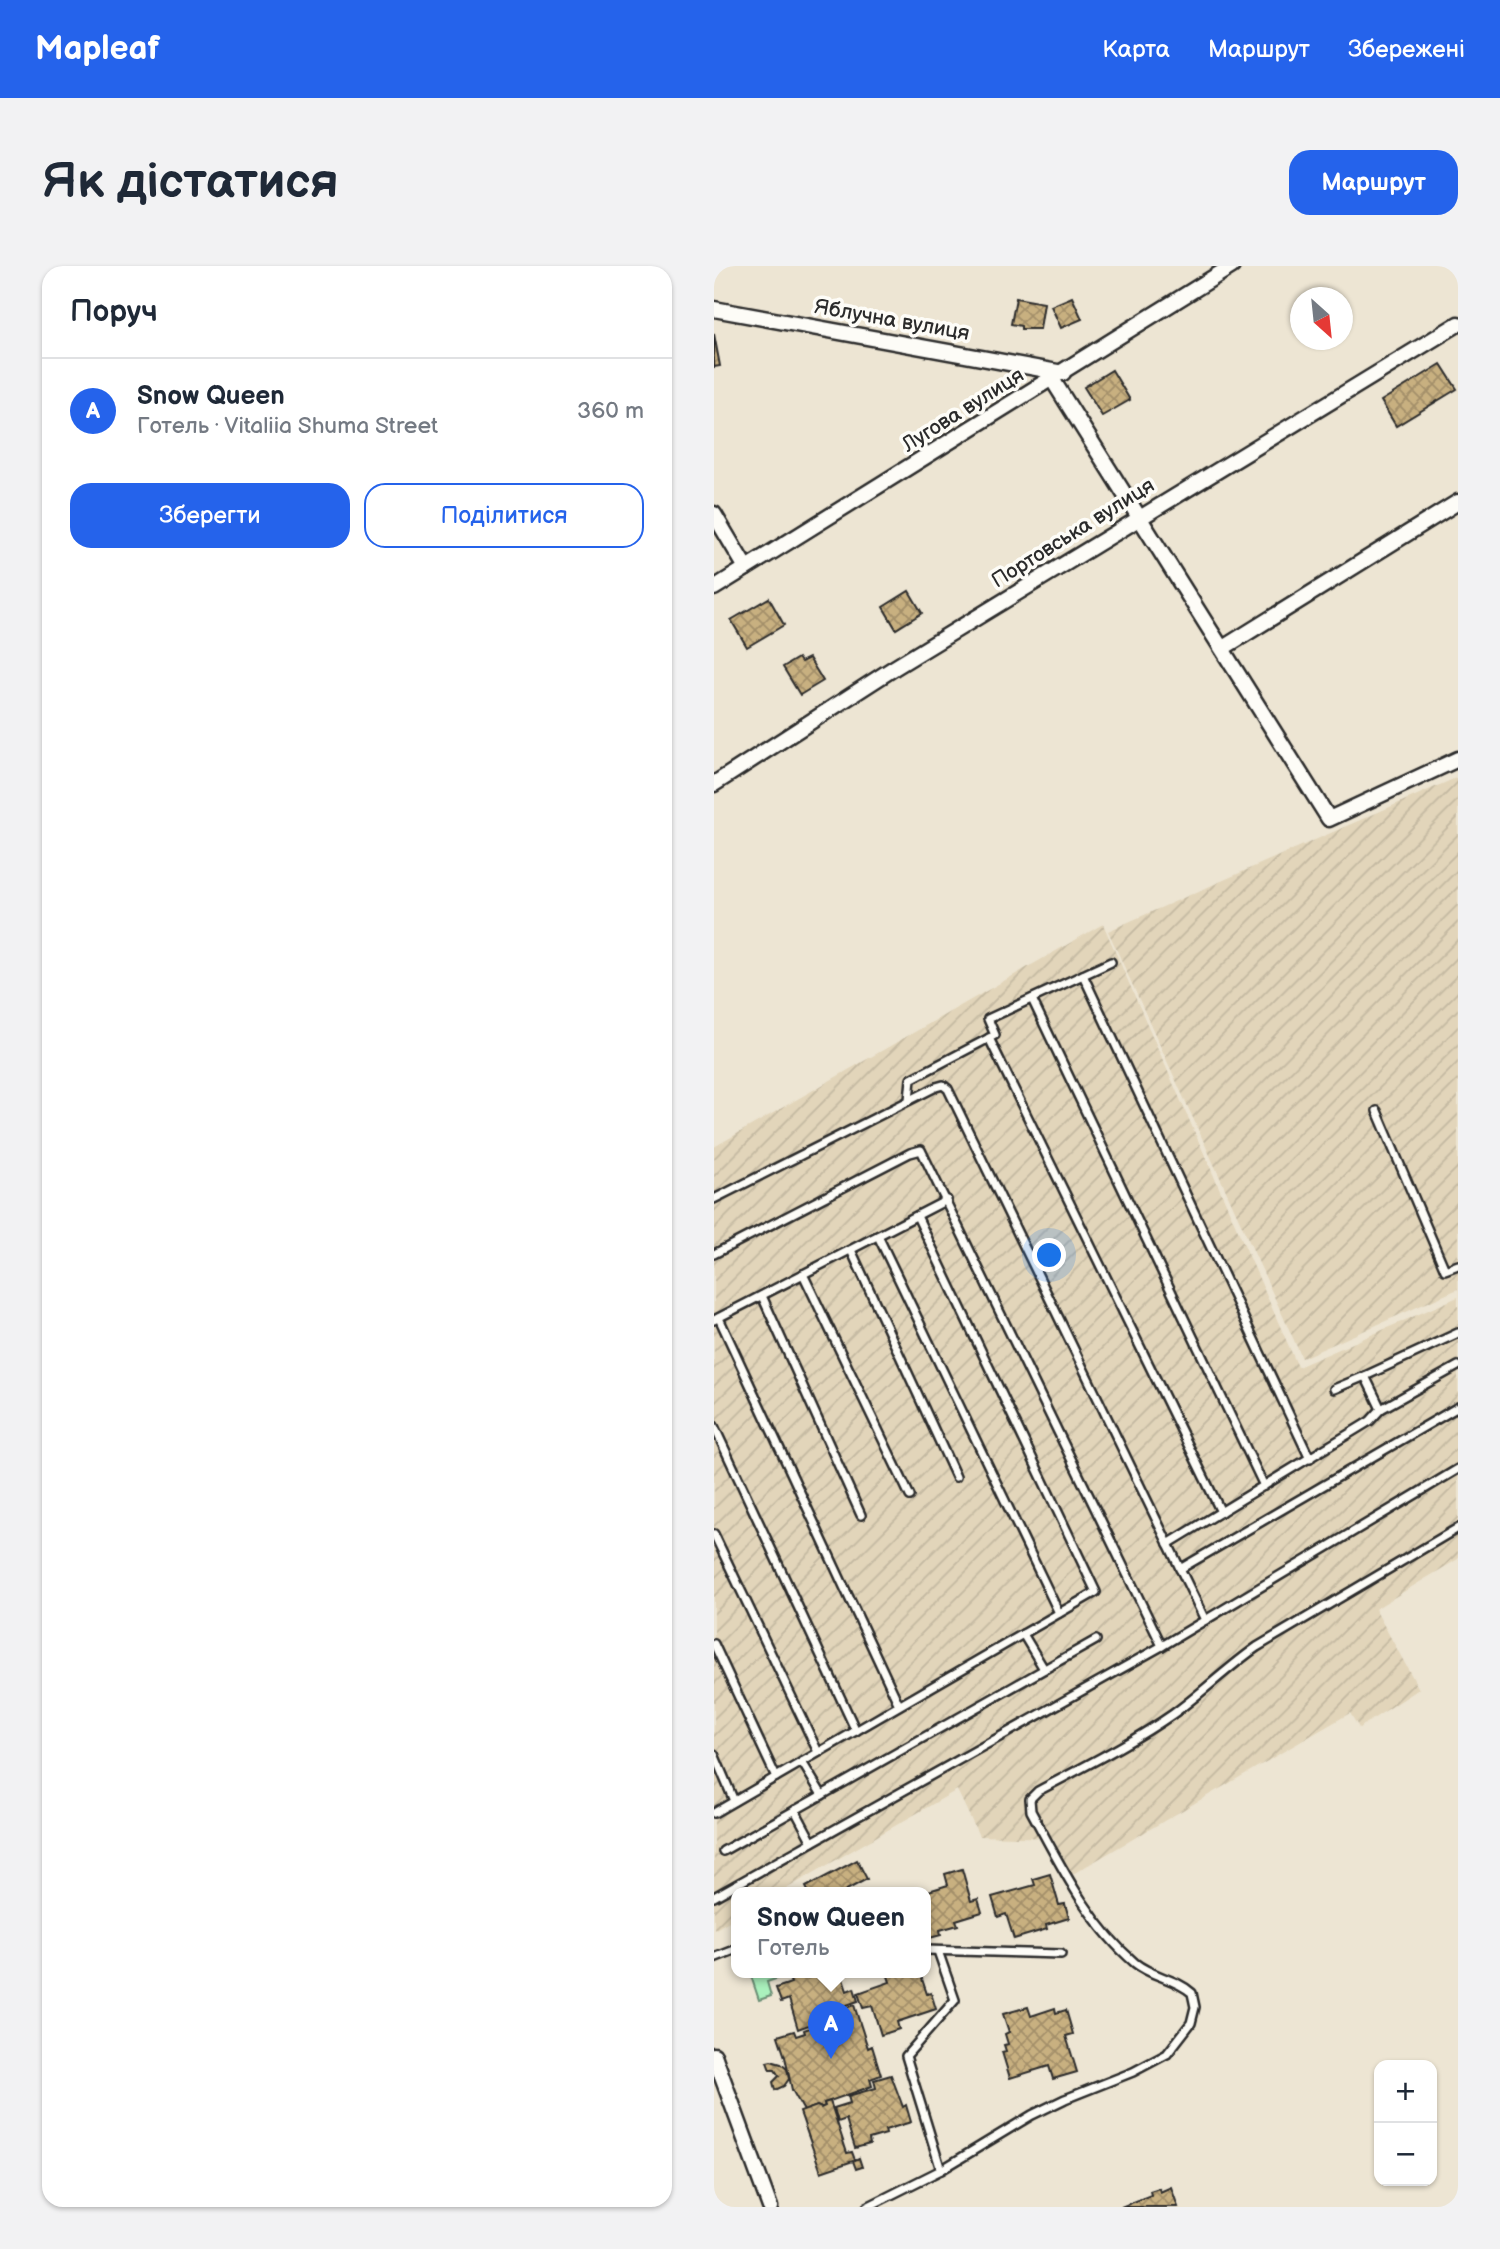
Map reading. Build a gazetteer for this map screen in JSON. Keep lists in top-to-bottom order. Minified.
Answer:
{"streets":{"street":["Яблучна вулиця","Лугова вулиця","Портовська вулиця"]},"crossings":[["Яблучна вулиця","Лугова вулиця"]],"north":"bottom right","page":{"header":"Mapleaf","nav":["Карта","Маршрут","Збережені"],"buttons":["Маршрут",["Зберегти","Поділитися"]],"title":"Як дістатися","heading":"Поруч","list":[{"mark":"A","name":"Snow Queen","note":"Готель · Vitaliia Shuma Street","value":"360 m"}],"popup":["Snow Queen","Готель"],"pins":"A","map_buttons":["+","−"]}}
